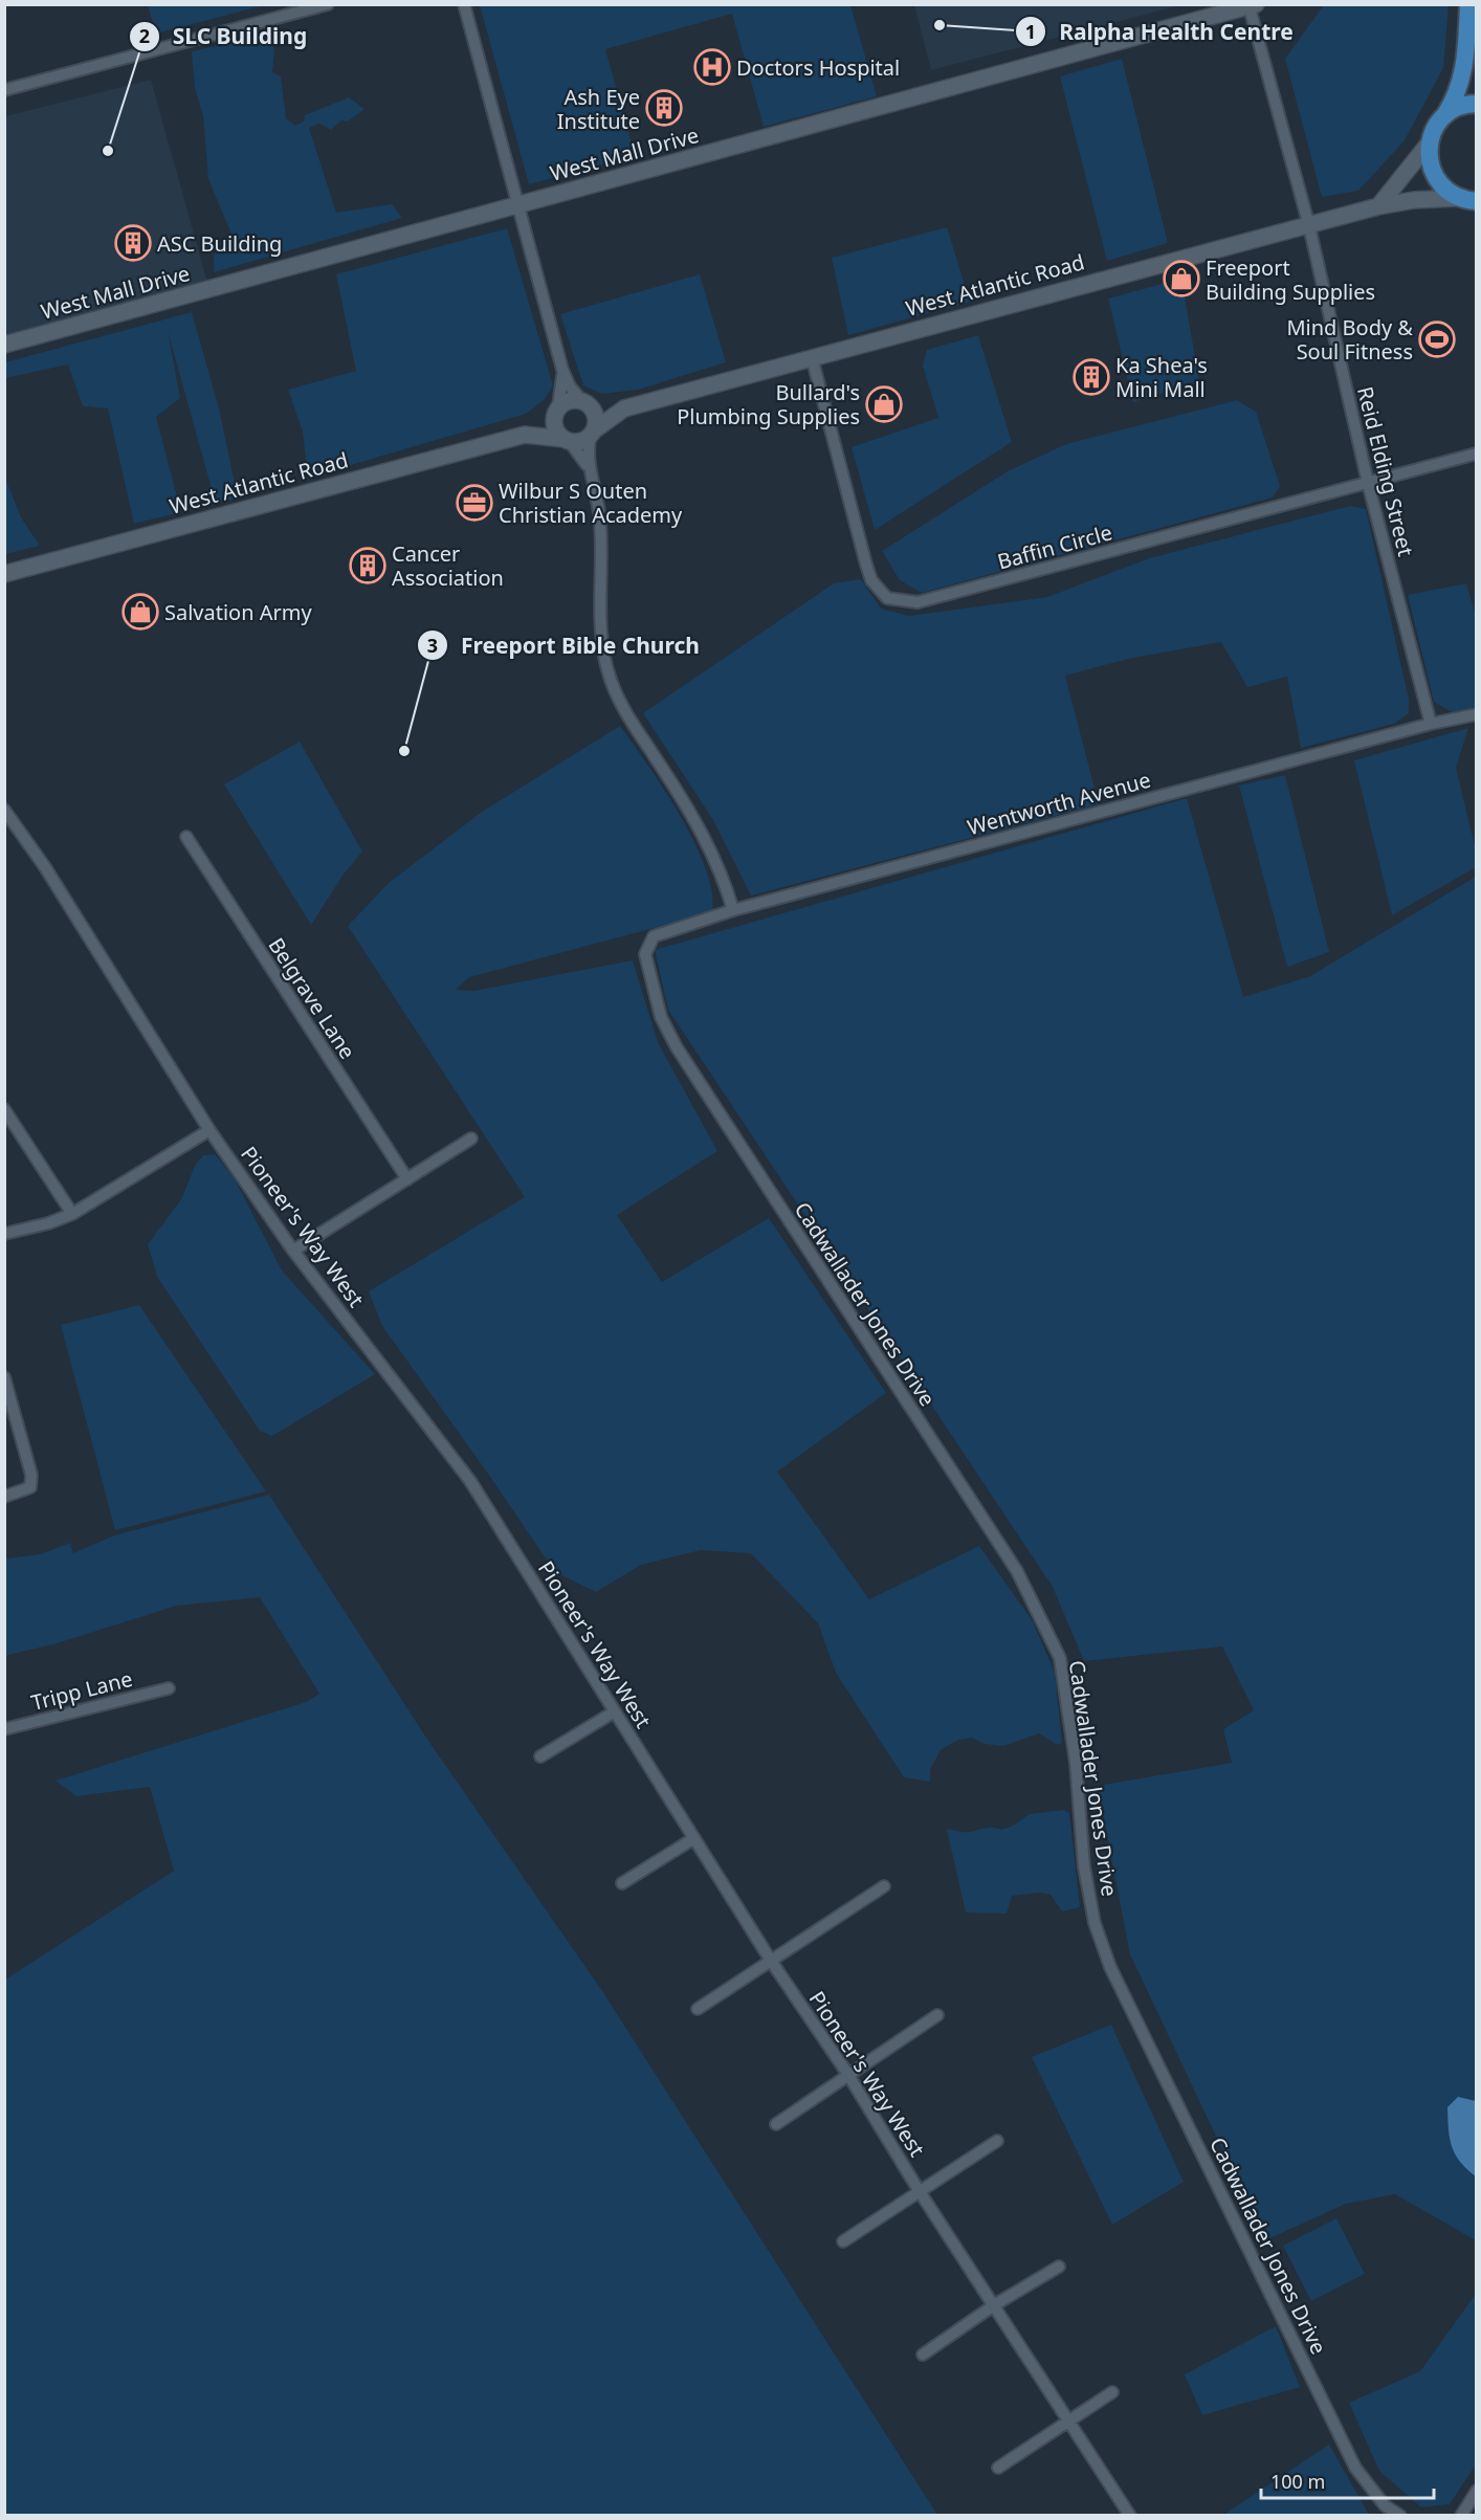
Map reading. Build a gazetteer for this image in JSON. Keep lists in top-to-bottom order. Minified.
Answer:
{"streets":{"main road":["West Mall Drive","West Atlantic Road"],"street":["Reid Elding Street","Baffin Circle","Wentworth Avenue","Belgrave Lane","Pioneer's Way West","Cadwallader Jones Drive","Tripp Lane"]},"crossings":[["West Mall Drive","Reid Elding Street"],["West Atlantic Road","Reid Elding Street"],["West Atlantic Road","Baffin Circle"],["Reid Elding Street","Baffin Circle"],["Reid Elding Street","Wentworth Avenue"],["Wentworth Avenue","Cadwallader Jones Drive"]],"places":{"other":["Ralpha Health Centre","SLC Building","Freeport Bible Church"],"hospital":["Doctors Hospital"],"building":["Ash Eye Institute","ASC Building","Ka Shea's Mini Mall","Cancer Association"],"shop":["Freeport Building Supplies","Bullard's Plumbing Supplies","Salvation Army"],"sports":["Mind Body & Soul Fitness"],"office":["Wilbur S Outen Christian Academy"]},"scale_bar":"100 m"}
